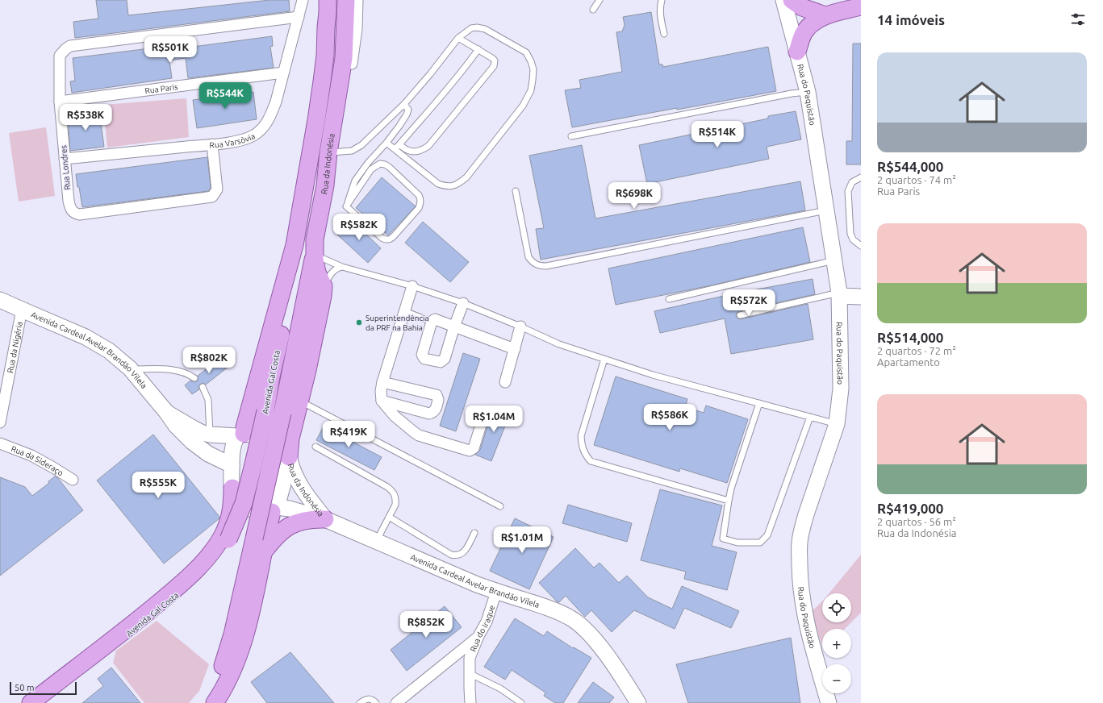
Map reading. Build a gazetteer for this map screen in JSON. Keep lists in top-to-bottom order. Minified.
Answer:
{"streets":{"main road":["Rua do Paquistão","Rua da Indonésia","Avenida Cardeal Avelar Brandão Vilela","Avenida Gal Costa"],"street":["Rua Paris","Rua Varsōvia","Rua Londres","Rua da Nigéria","Rua da Sideraço","Rua do Iraque"]},"crossings":[["Rua Paris","Rua Varsōvia"],["Rua Paris","Rua Londres"],["Rua Varsōvia","Rua Londres"],["Rua da Indonésia","Avenida Cardeal Avelar Brandão Vilela"],["Rua da Indonésia","Avenida Gal Costa"],["Rua da Nigéria","Avenida Cardeal Avelar Brandão Vilela"],["Avenida Cardeal Avelar Brandão Vilela","Avenida Gal Costa"],["Avenida Cardeal Avelar Brandão Vilela","Rua do Iraque"]],"places":["Superintendência da PRF na Bahia"],"scale_bar":"50 m","page":{"heading":"14 imóveis","price":["R$501K","R$544K","R$538K","R$514K","R$698K","R$582K","R$572K","R$802K","R$586K","R$1.04M","R$419K","R$555K","R$1.01M","R$852K"],"list":[{"name":"R$544,000","note":"2 quartos · 74 m² · Rua Paris"},{"name":"R$514,000","note":"2 quartos · 72 m² · Apartamento"},{"name":"R$419,000","note":"2 quartos · 56 m² · Rua da Indonésia"}],"map_buttons":["+","−"],"scale":"50 m"}}
